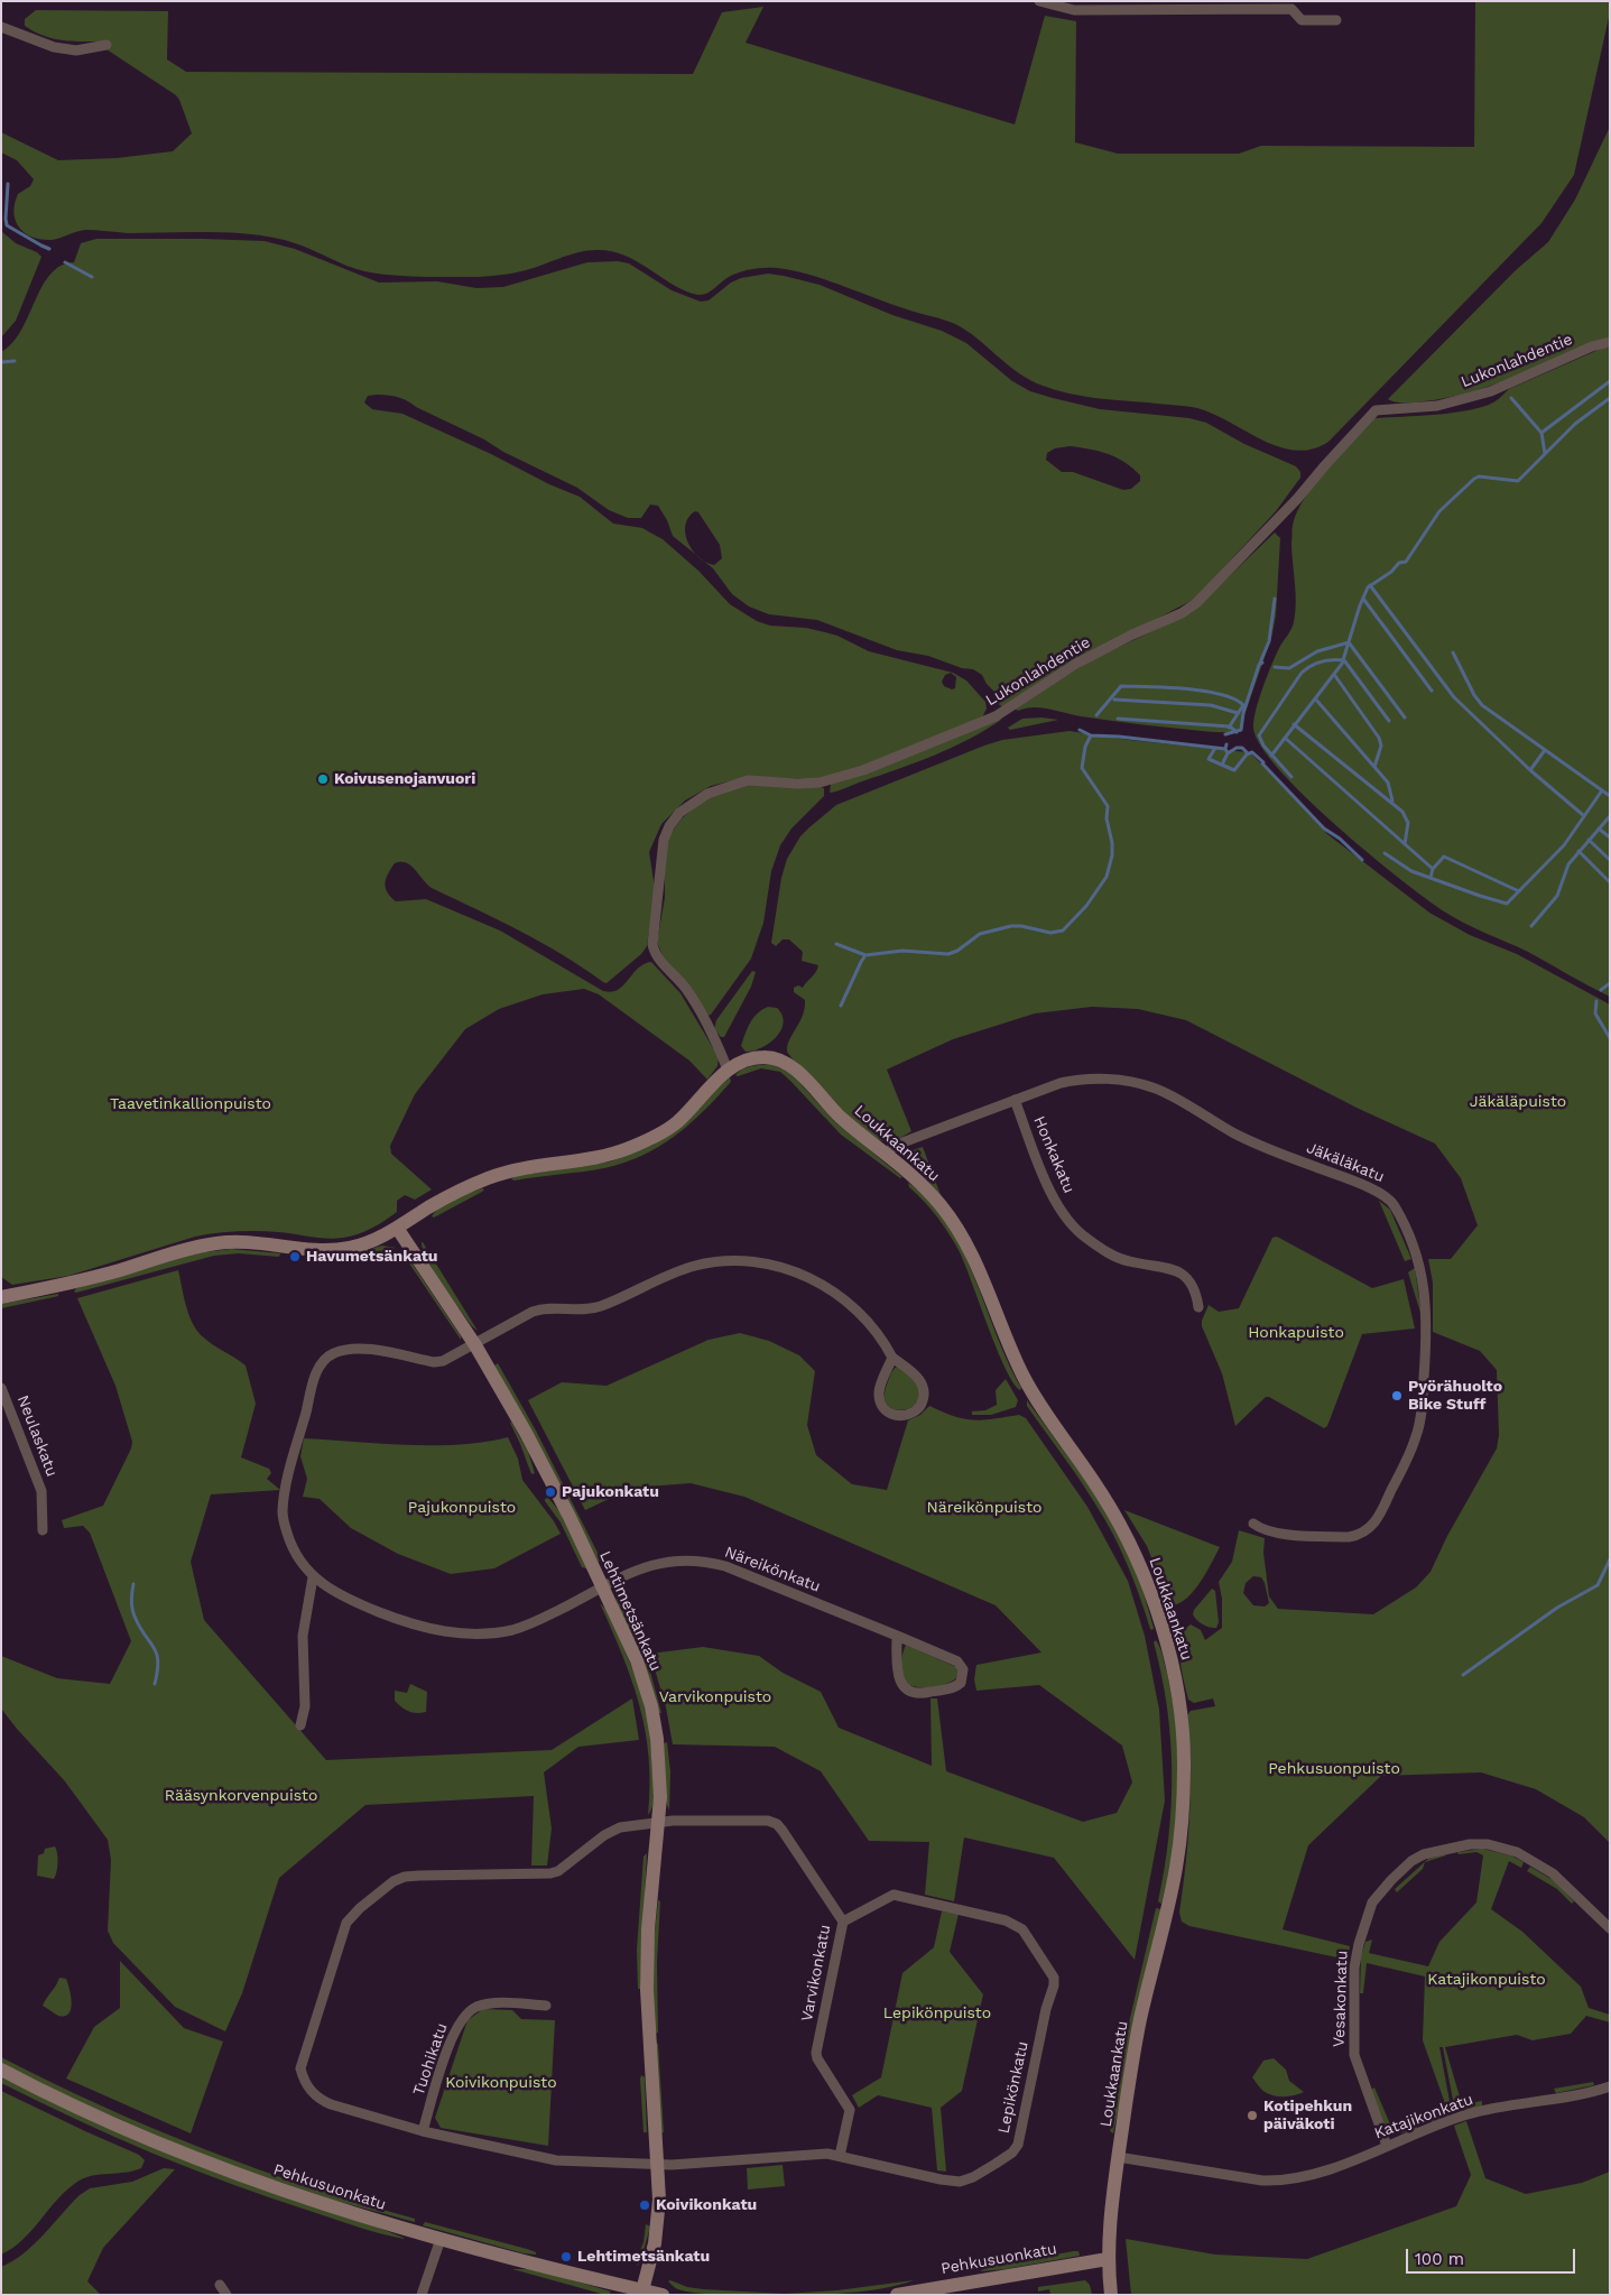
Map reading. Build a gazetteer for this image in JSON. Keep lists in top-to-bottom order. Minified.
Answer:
{"streets":{"street":["Lukonlahdentie","Loukkaankatu","Honkakatu","Jäkäläkatu","Neulaskatu","Näreikönkatu","Lehtimetsänkatu","Varvikonkatu","Vesakonkatu","Tuohikatu","Lepikönkatu","Katajikonkatu","Pehkusuonkatu"]},"crossings":[["Lukonlahdentie","Loukkaankatu"],["Loukkaankatu","Jäkäläkatu"],["Loukkaankatu","Katajikonkatu"],["Loukkaankatu","Pehkusuonkatu"],["Honkakatu","Jäkäläkatu"],["Näreikönkatu","Lehtimetsänkatu"],["Lehtimetsänkatu","Varvikonkatu"],["Lehtimetsänkatu","Lepikönkatu"],["Lehtimetsänkatu","Pehkusuonkatu"],["Varvikonkatu","Lepikönkatu"],["Vesakonkatu","Katajikonkatu"]],"parks":["Jäkäläpuisto","Taavetinkallionpuisto","Honkapuisto","Pajukonpuisto","Näreikönpuisto","Varvikonpuisto","Pehkusuonpuisto","Rääsynkorvenpuisto","Katajikonpuisto","Lepikönpuisto","Koivikonpuisto"],"places":["Koivusenojanvuori","Havumetsänkatu","Pyörähuolto Bike Stuff","Pajukonkatu","Kotipehkun päiväkoti","Koivikonkatu","Lehtimetsänkatu"],"scale_bar":"100 m"}
